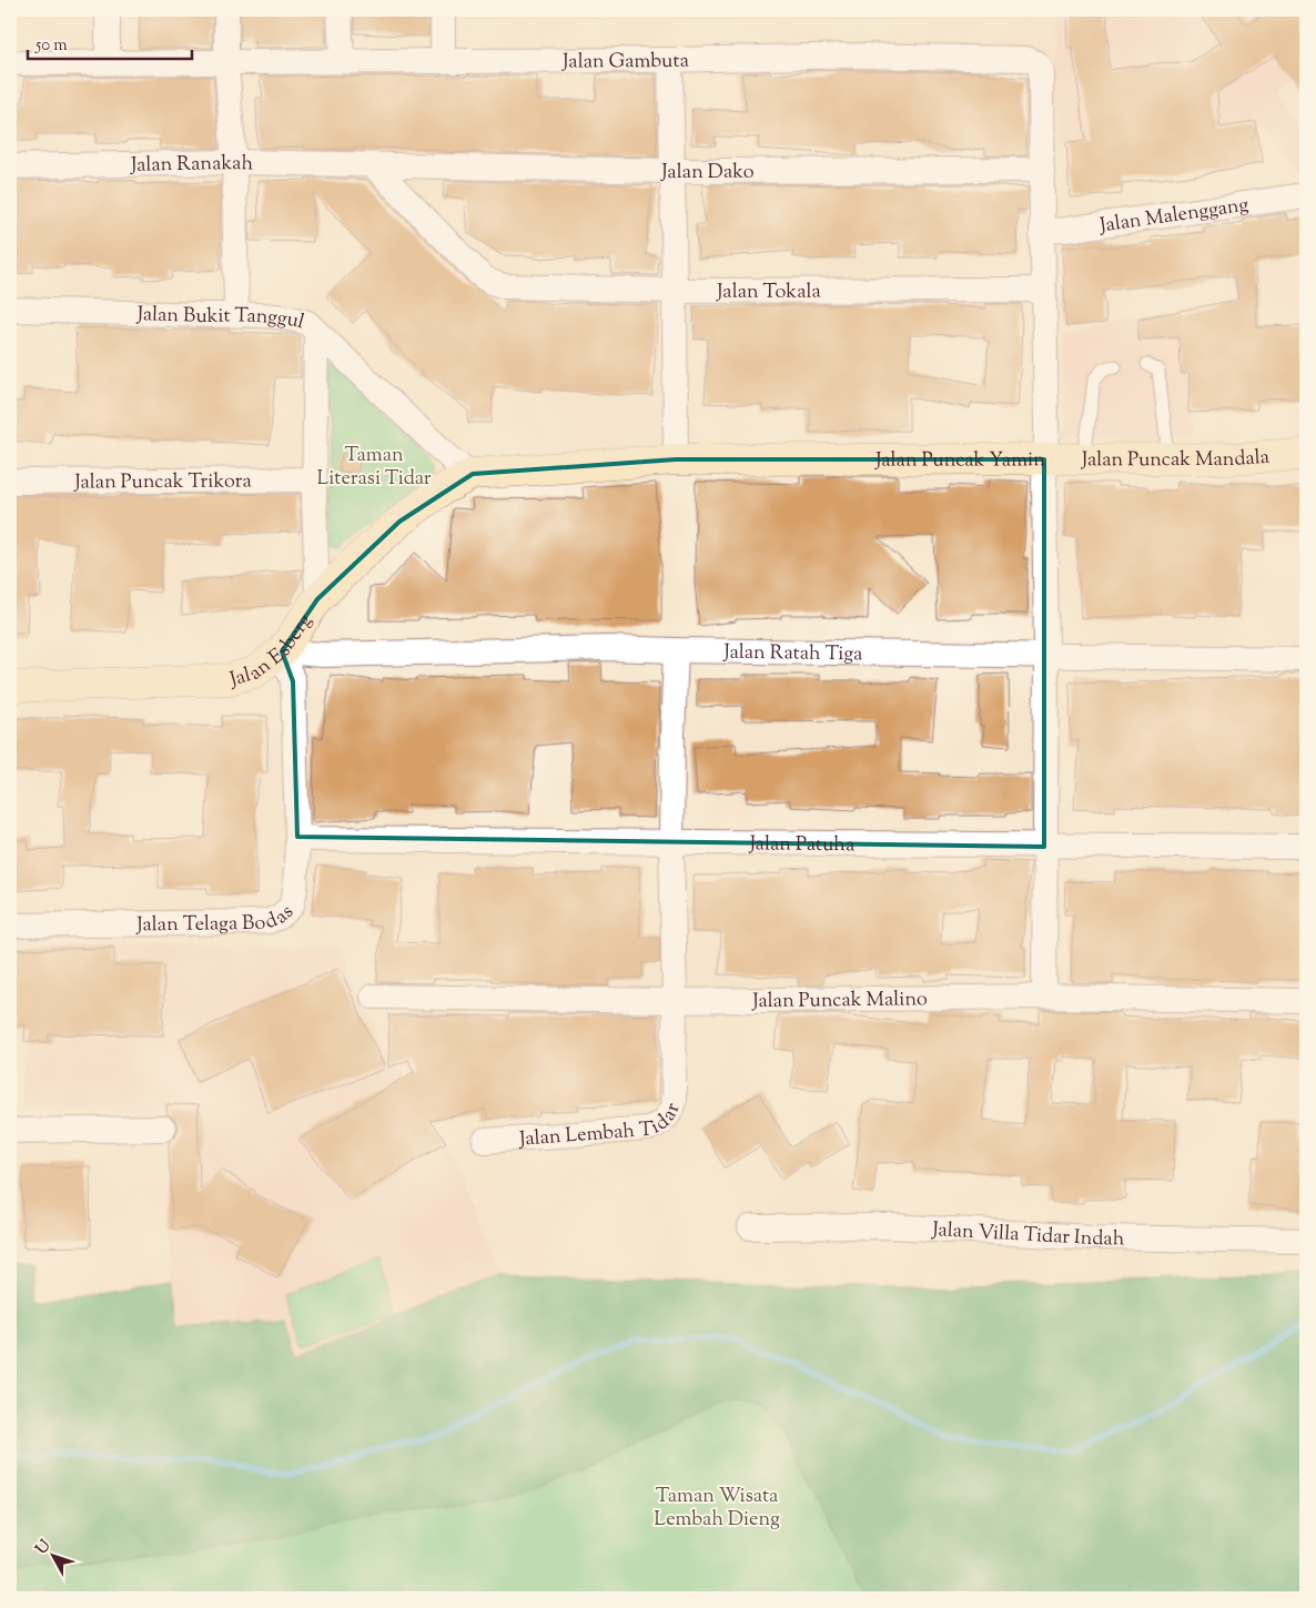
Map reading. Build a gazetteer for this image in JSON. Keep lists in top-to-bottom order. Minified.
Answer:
{"streets":{"main road":["Jalan Puncak Mandala","Jalan Puncak Yamin","Jalan Esberg"],"street":["Jalan Gambuta","Jalan Ranakah","Jalan Dako","Jalan Malenggang","Jalan Tokala","Jalan Bukit Tanggul","Jalan Puncak Trikora","Jalan Ratah Tiga","Jalan Patuha","Jalan Telaga Bodas","Jalan Puncak Malino","Jalan Lembah Tidar","Jalan Villa Tidar Indah"]},"crossings":[["Jalan Gambuta","Jalan Dako"],["Jalan Ranakah","Jalan Dako"],["Jalan Ranakah","Jalan Tokala"],["Jalan Dako","Jalan Tokala"],["Jalan Bukit Tanggul","Jalan Puncak Yamin"],["Jalan Bukit Tanggul","Jalan Esberg"],["Jalan Puncak Mandala","Jalan Puncak Yamin"],["Jalan Puncak Yamin","Jalan Esberg"],["Jalan Puncak Yamin","Jalan Ratah Tiga"],["Jalan Puncak Yamin","Jalan Patuha"],["Jalan Puncak Yamin","Jalan Puncak Malino"],["Jalan Esberg","Jalan Ratah Tiga"],["Jalan Esberg","Jalan Telaga Bodas"],["Jalan Ratah Tiga","Jalan Telaga Bodas"],["Jalan Ratah Tiga","Jalan Lembah Tidar"],["Jalan Patuha","Jalan Telaga Bodas"],["Jalan Patuha","Jalan Lembah Tidar"],["Jalan Puncak Malino","Jalan Lembah Tidar"]],"parks":["Taman Literasi Tidar","Taman Wisata Lembah Dieng"],"scale_bar":"50 m","north":"top left"}
